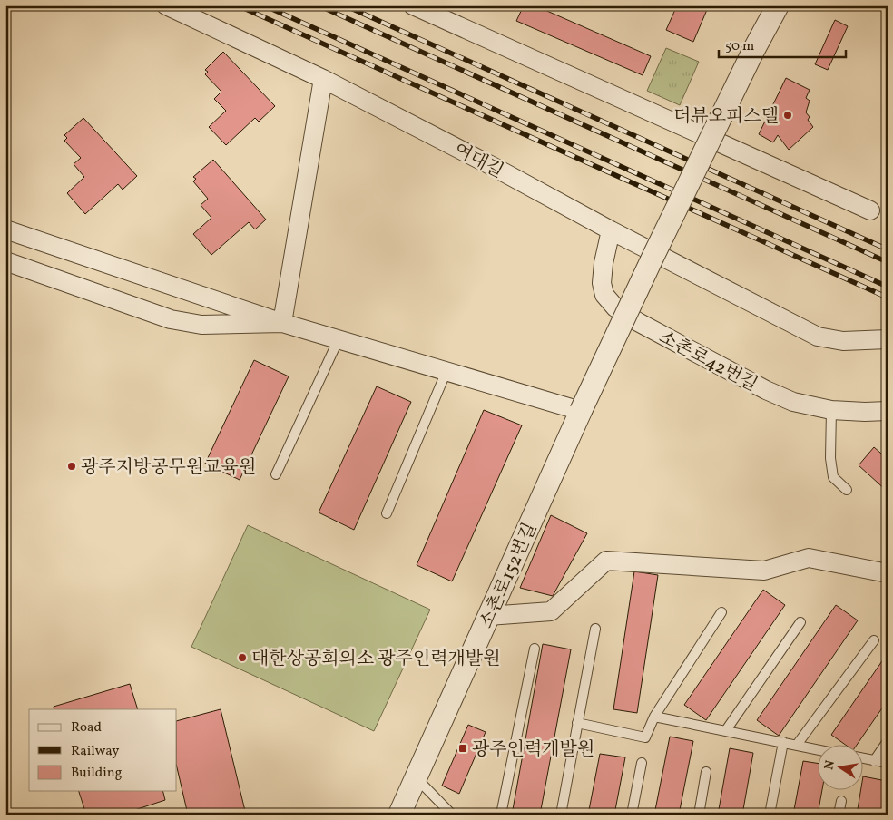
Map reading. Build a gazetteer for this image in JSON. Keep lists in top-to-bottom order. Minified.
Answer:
{"streets":{"street":["여대길","소촌로42번길","소촌로152번길"]},"crossings":[["여대길","소촌로42번길"]],"places":{"other":["더뷰오피스텔","광주지방공무원교육원","대한상공회의소 광주인력개발원"],"transit":["광주인력개발원"]},"legend":["Road","Railway","Building"],"scale_bar":"50 m","north":"left"}
